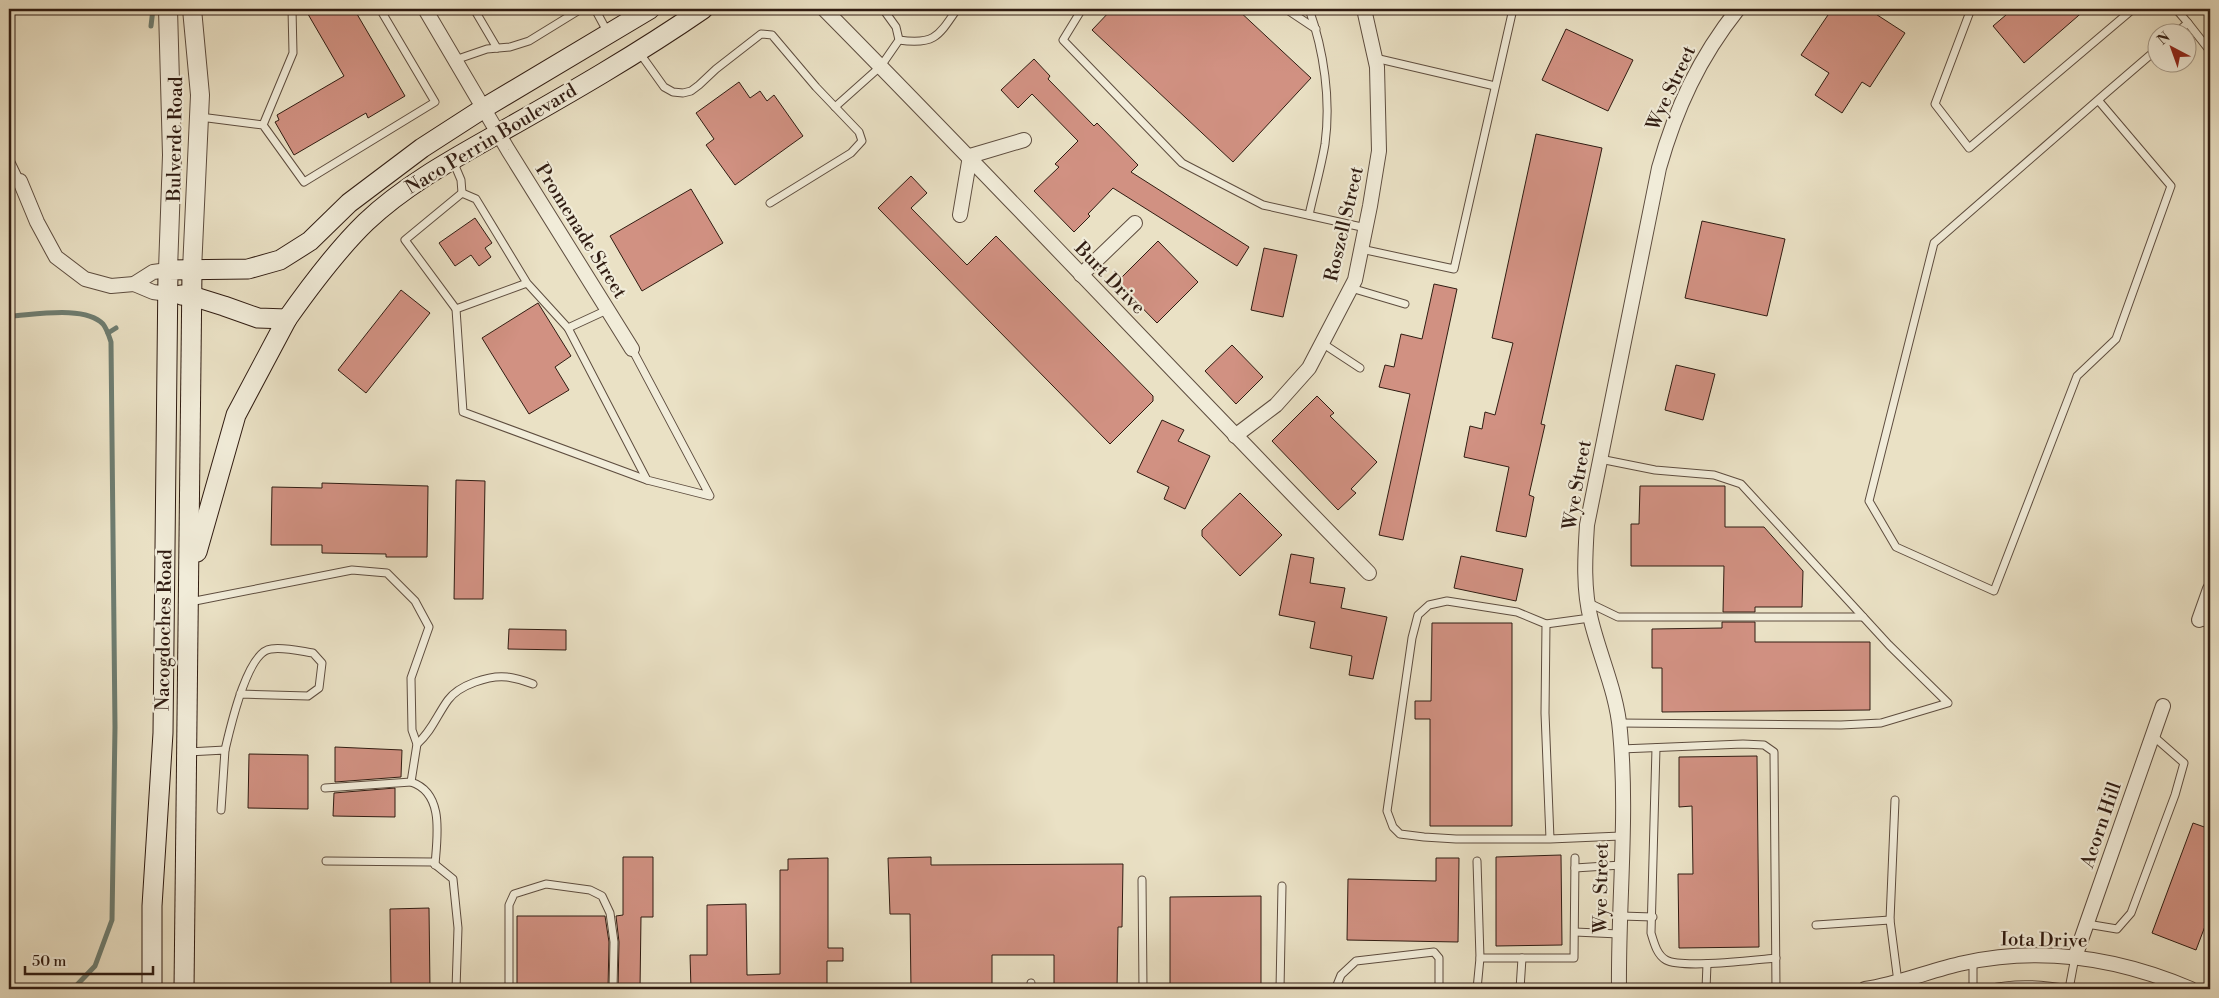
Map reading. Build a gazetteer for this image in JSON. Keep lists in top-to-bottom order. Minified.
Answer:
{"streets":{"main road":["Naco Perrin Boulevard","Nacogdoches Road"],"street":["Wye Street","Bulverde Road","Roszell Street","Promenade Street","Burt Drive","Acorn Hill","Iota Drive"]},"crossings":[["Bulverde Road","Naco Perrin Boulevard"],["Bulverde Road","Nacogdoches Road"],["Naco Perrin Boulevard","Promenade Street"],["Naco Perrin Boulevard","Nacogdoches Road"],["Roszell Street","Burt Drive"],["Acorn Hill","Iota Drive"]],"scale_bar":"50 m","north":"top left"}
